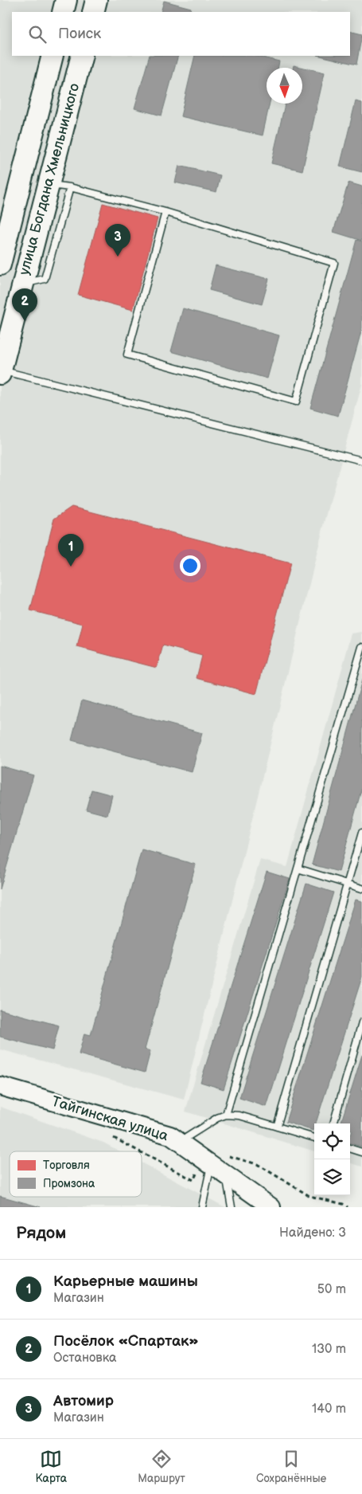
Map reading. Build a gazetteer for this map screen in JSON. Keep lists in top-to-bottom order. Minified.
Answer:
{"streets":{"highway":["улица Богдана Хмельницкого"],"main road":["Тайгинская улица"]},"legend":["Торговля","Промзона"],"north":"bottom","page":{"search":"Поиск","pins":["3","2","1"],"heading":["Рядом","Найдено: 3"],"list":[{"mark":"1","name":"Карьерные машины","note":"Магазин","value":"50 m"},{"mark":"2","name":"Посёлок «Спартак»","note":"Остановка","value":"130 m"},{"mark":"3","name":"Автомир","note":"Магазин","value":"140 m"}],"nav":["Карта","Маршрут","Сохранённые"]}}
